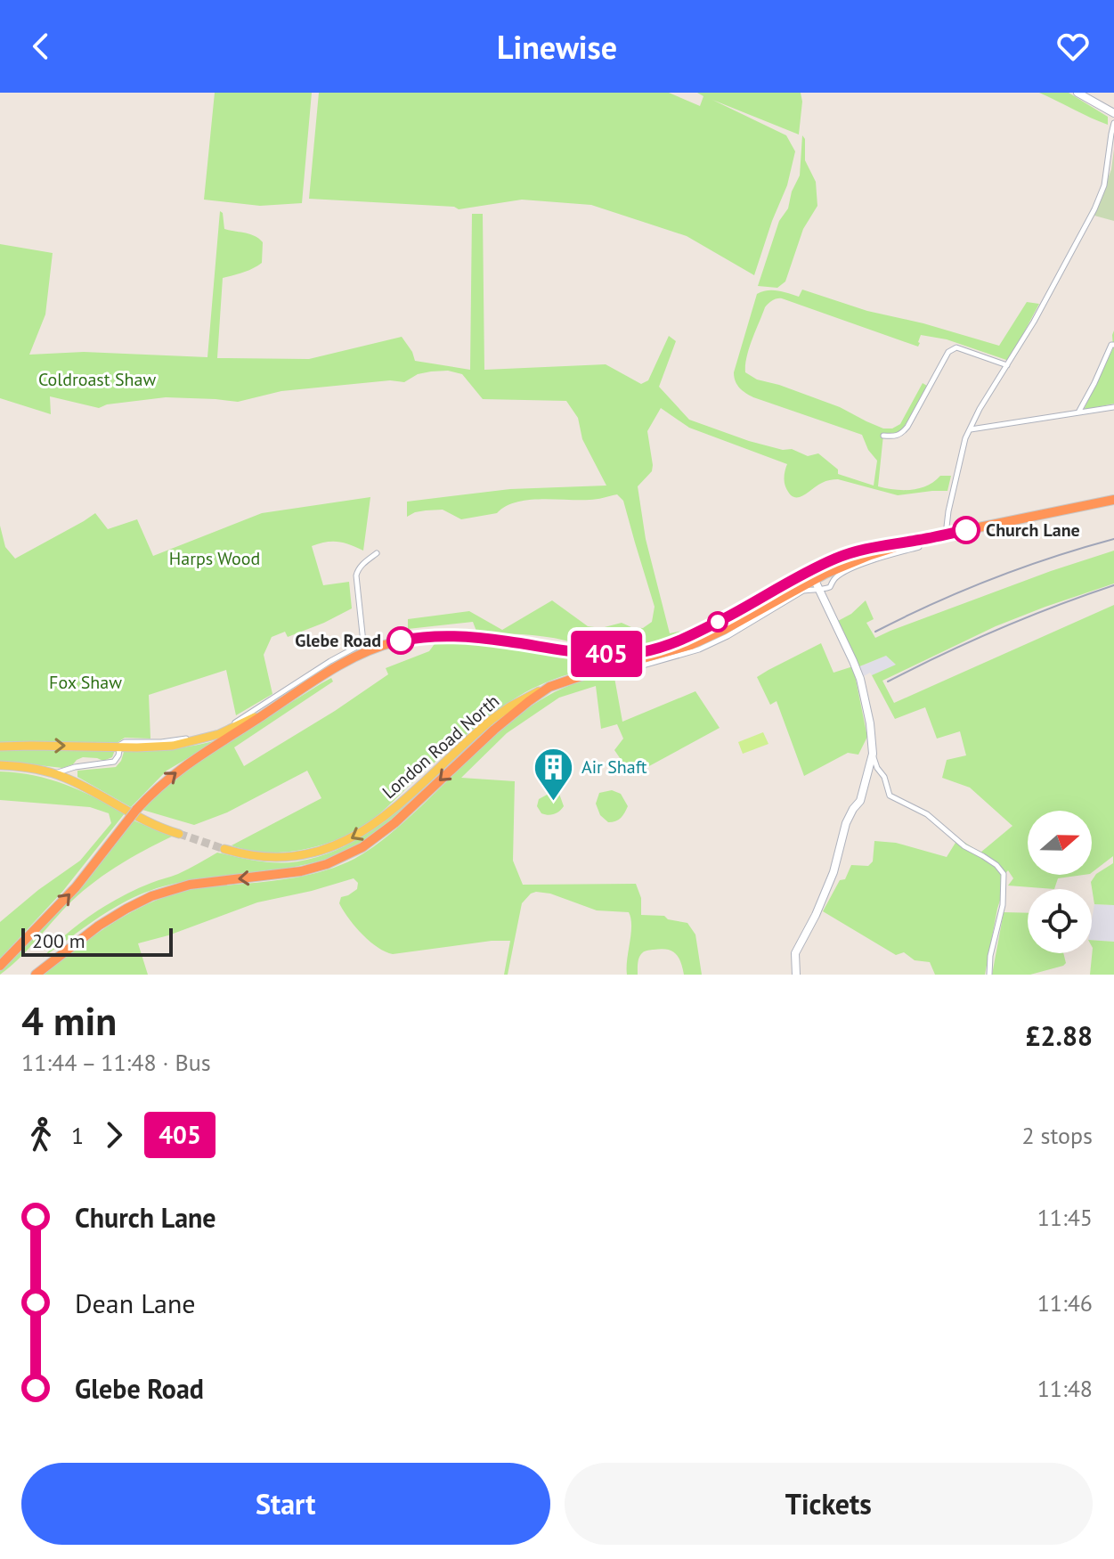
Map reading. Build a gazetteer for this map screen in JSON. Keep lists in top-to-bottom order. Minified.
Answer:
{"streets":{"highway":["London Road North"]},"parks":["Coldroast Shaw","Harps Wood","Fox Shaw"],"places":{"other":["Church Lane","Glebe Road"],"building":["Air Shaft"]},"lines":["bus line 405"],"scale_bar":"200 m","north":"right","page":{"header":"Linewise","on_map":"405","scale":"200 m","heading":["4 min","11:44 – 11:48 · Bus","£2.88"],"legs":["1","405","2 stops"],"list":[{"name":"Church Lane","value":"11:45"},{"name":"Dean Lane","value":"11:46"},{"name":"Glebe Road","value":"11:48"}],"buttons":["Start","Tickets"]}}
